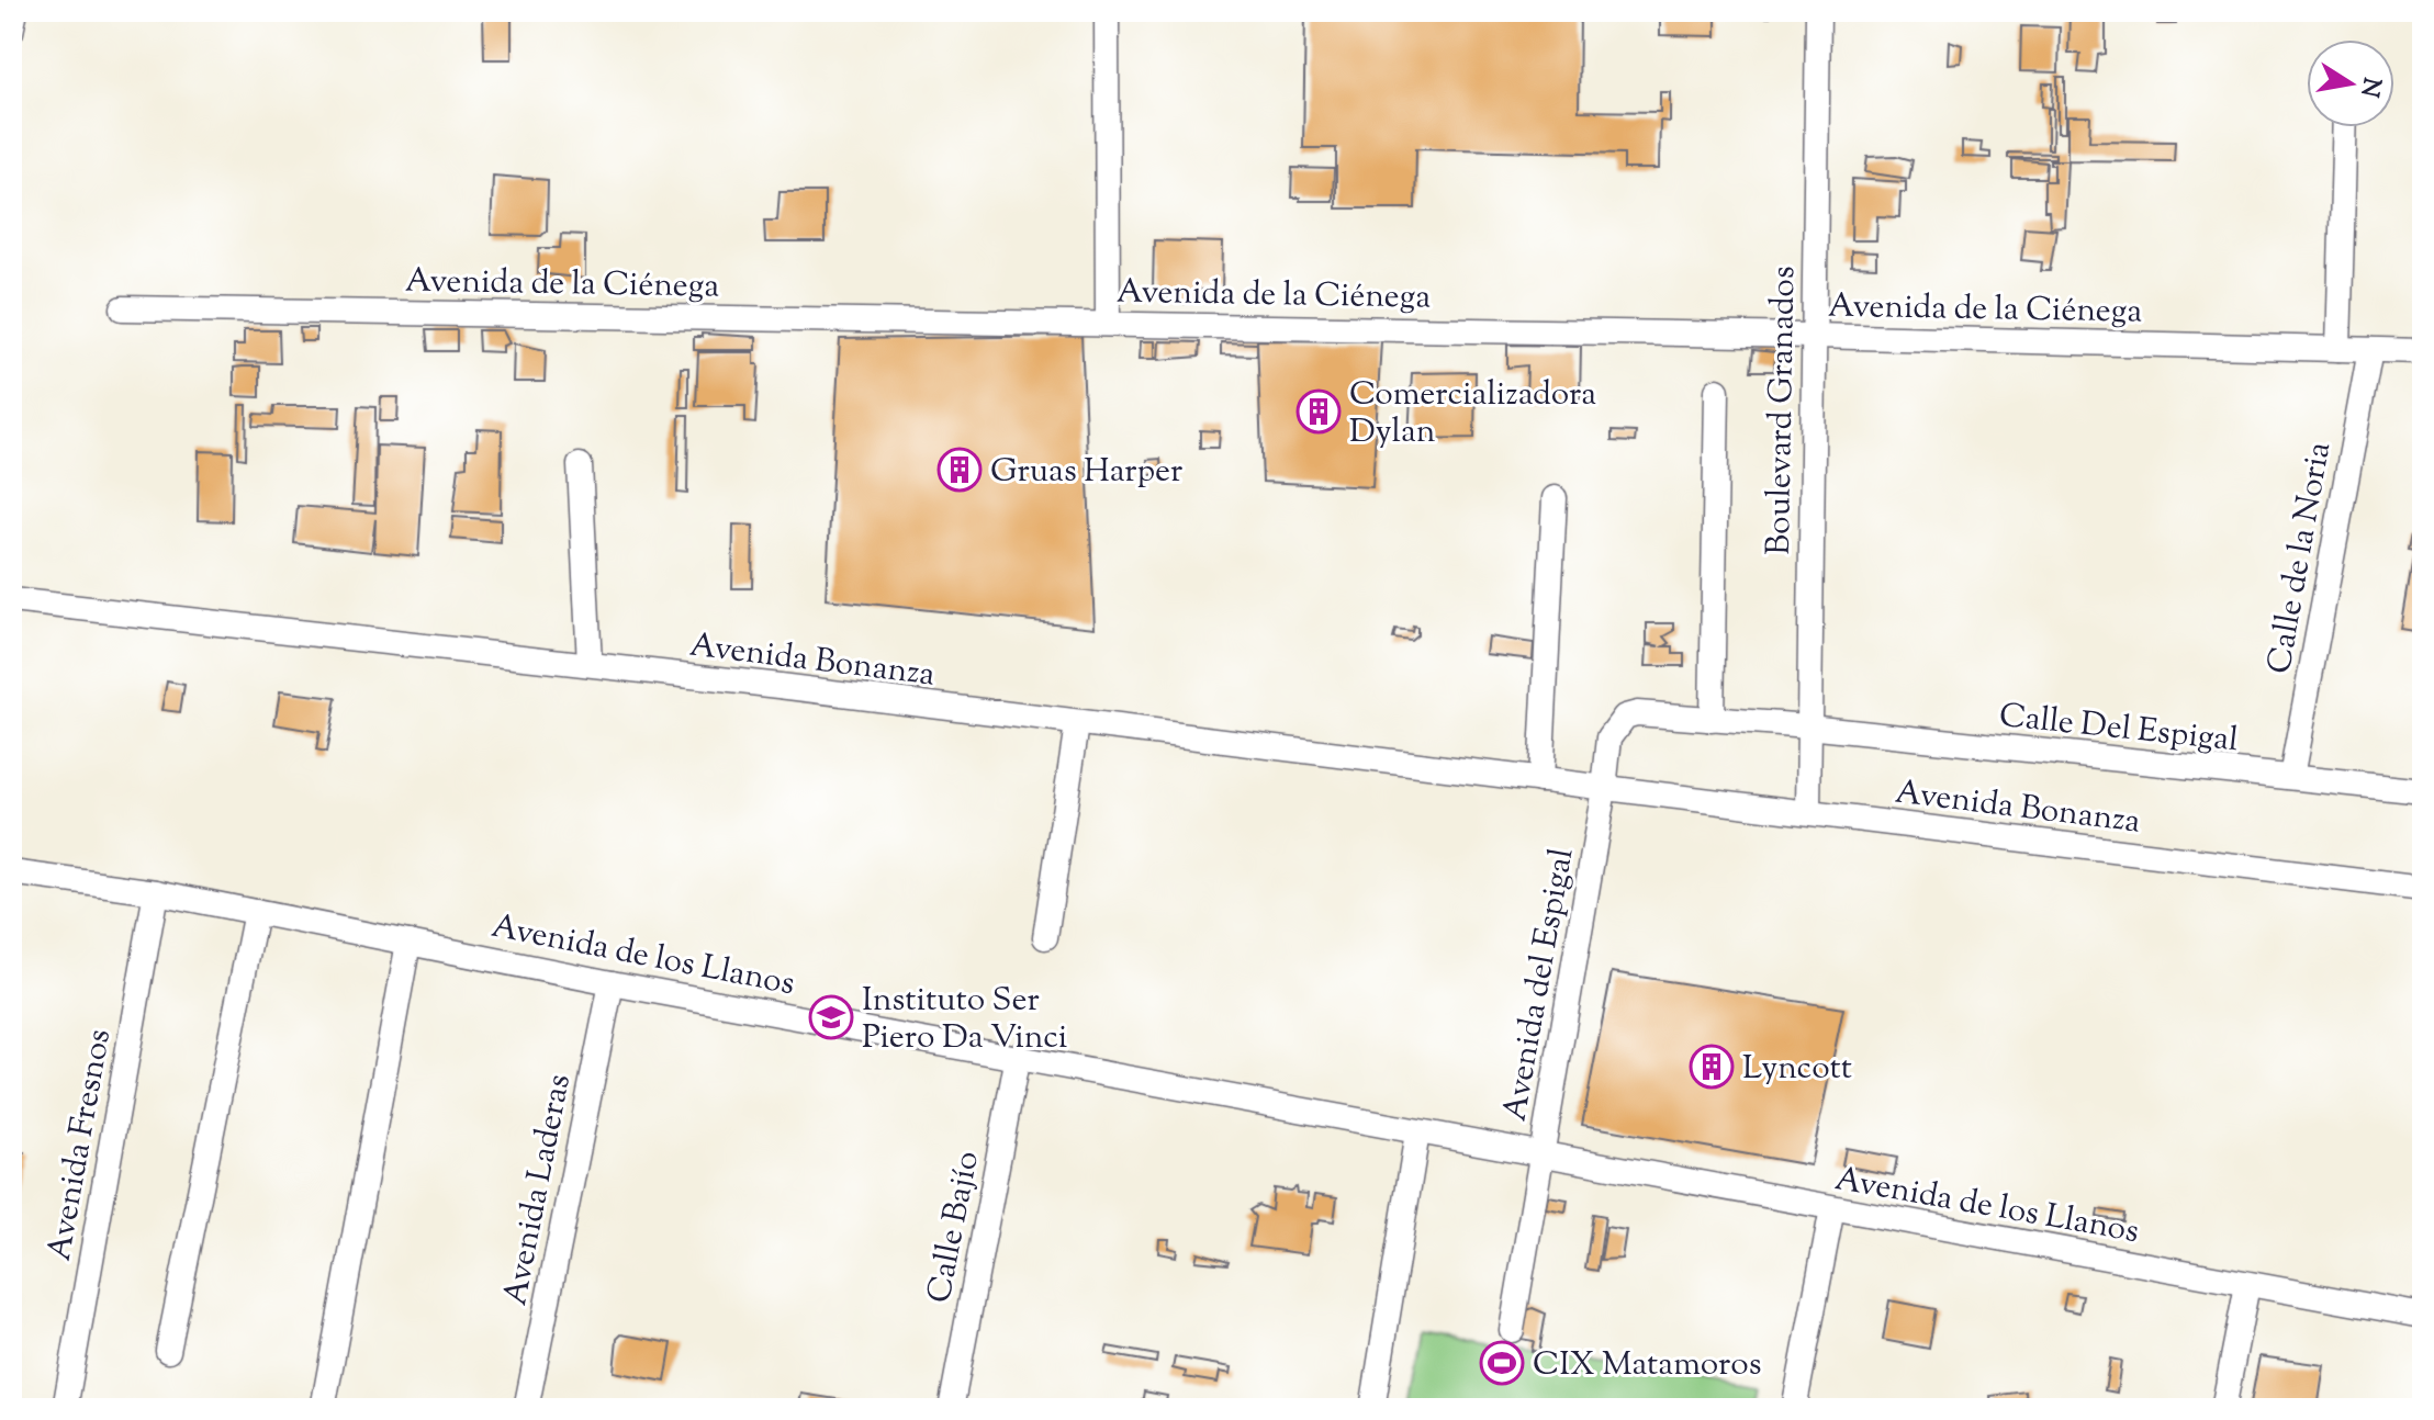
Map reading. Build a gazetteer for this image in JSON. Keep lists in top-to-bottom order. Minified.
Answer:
{"streets":{"street":["Avenida de la Ciénega","Boulevard Granados","Calle de la Noria","Avenida Bonanza","Calle Del Espigal","Avenida de los Llanos","Avenida del Espigal","Avenida Fresnos","Avenida Laderas","Calle Bajío"]},"crossings":[["Avenida de la Ciénega","Boulevard Granados"],["Avenida de la Ciénega","Calle de la Noria"],["Boulevard Granados","Avenida Bonanza"],["Boulevard Granados","Calle Del Espigal"],["Calle de la Noria","Calle Del Espigal"],["Avenida Bonanza","Avenida del Espigal"],["Avenida de los Llanos","Avenida del Espigal"],["Avenida de los Llanos","Avenida Fresnos"],["Avenida de los Llanos","Avenida Laderas"],["Avenida de los Llanos","Calle Bajío"]],"places":{"building":["Comercializadora Dylan","Gruas Harper","Lyncott"],"school or university":["Instituto Ser Piero Da Vinci"],"sports":["CIX Matamoros"]},"north":"right"}
